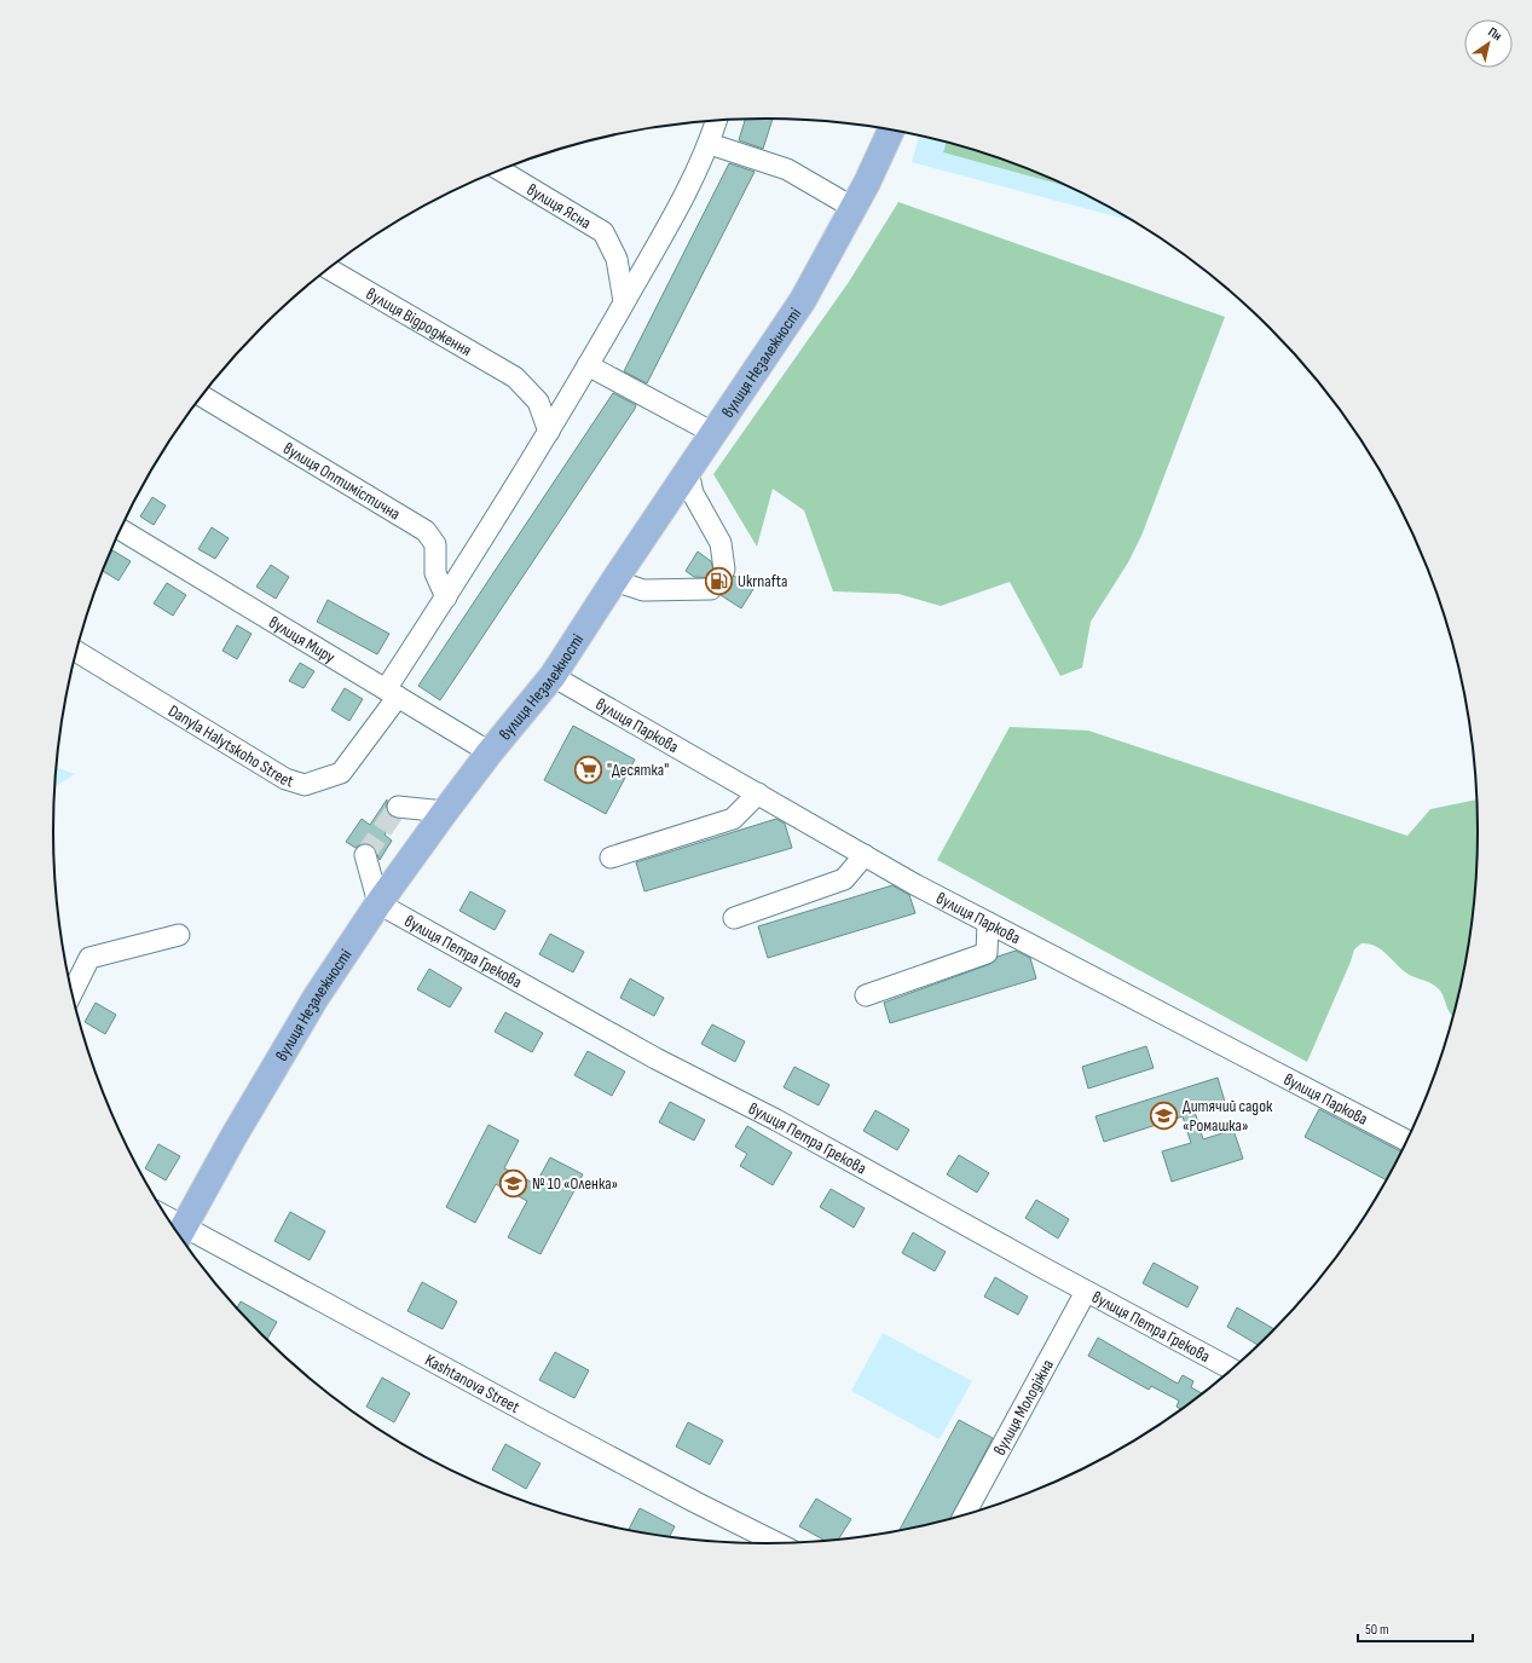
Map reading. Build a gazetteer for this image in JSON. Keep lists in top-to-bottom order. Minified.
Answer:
{"streets":{"main road":["вулиця Незалежності"],"street":["вулиця Ясна","вулиця Відродження","вулиця Оптимістична","вулиця Миру","вулиця Паркова","Danyla Halytskoho Street","вулиця Петра Грекова","Kashtanova Street","вулиця Молодіжна"]},"crossings":[["вулиця Ясна","Danyla Halytskoho Street"],["вулиця Відродження","Danyla Halytskoho Street"],["вулиця Незалежності","вулиця Миру"],["вулиця Незалежності","вулиця Паркова"],["вулиця Незалежності","вулиця Петра Грекова"],["вулиця Незалежності","Kashtanova Street"],["вулиця Оптимістична","Danyla Halytskoho Street"],["вулиця Миру","Danyla Halytskoho Street"],["вулиця Петра Грекова","вулиця Молодіжна"]],"places":{"fuel station":["Ukrnafta"],"supermarket":["\"Десятка\""],"school or university":["Дитячий садок «Ромашка»","№ 10 «Оленка»"]},"scale_bar":"50 m","north":"top right"}
